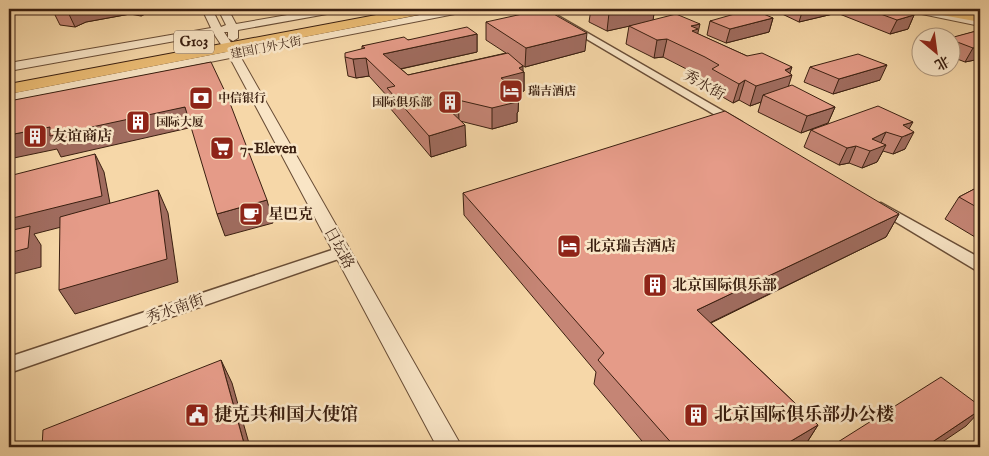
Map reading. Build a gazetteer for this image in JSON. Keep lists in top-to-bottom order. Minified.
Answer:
{"streets":{"highway":["G103","建国门外大街"],"street":["秀水街","日坛路","秀水南街"]},"crossings":[["建国门外大街","日坛路"],["日坛路","秀水南街"]],"places":{"hotel":["瑞吉酒店","北京瑞吉酒店"],"bank":["中信银行"],"building":["国际俱乐部","国际大厦","友谊商店","北京国际俱乐部","北京国际俱乐部办公楼"],"supermarket":["7-Eleven"],"cafe":["星巴克"],"public building":["捷克共和国大使馆"]},"north":"bottom right"}
